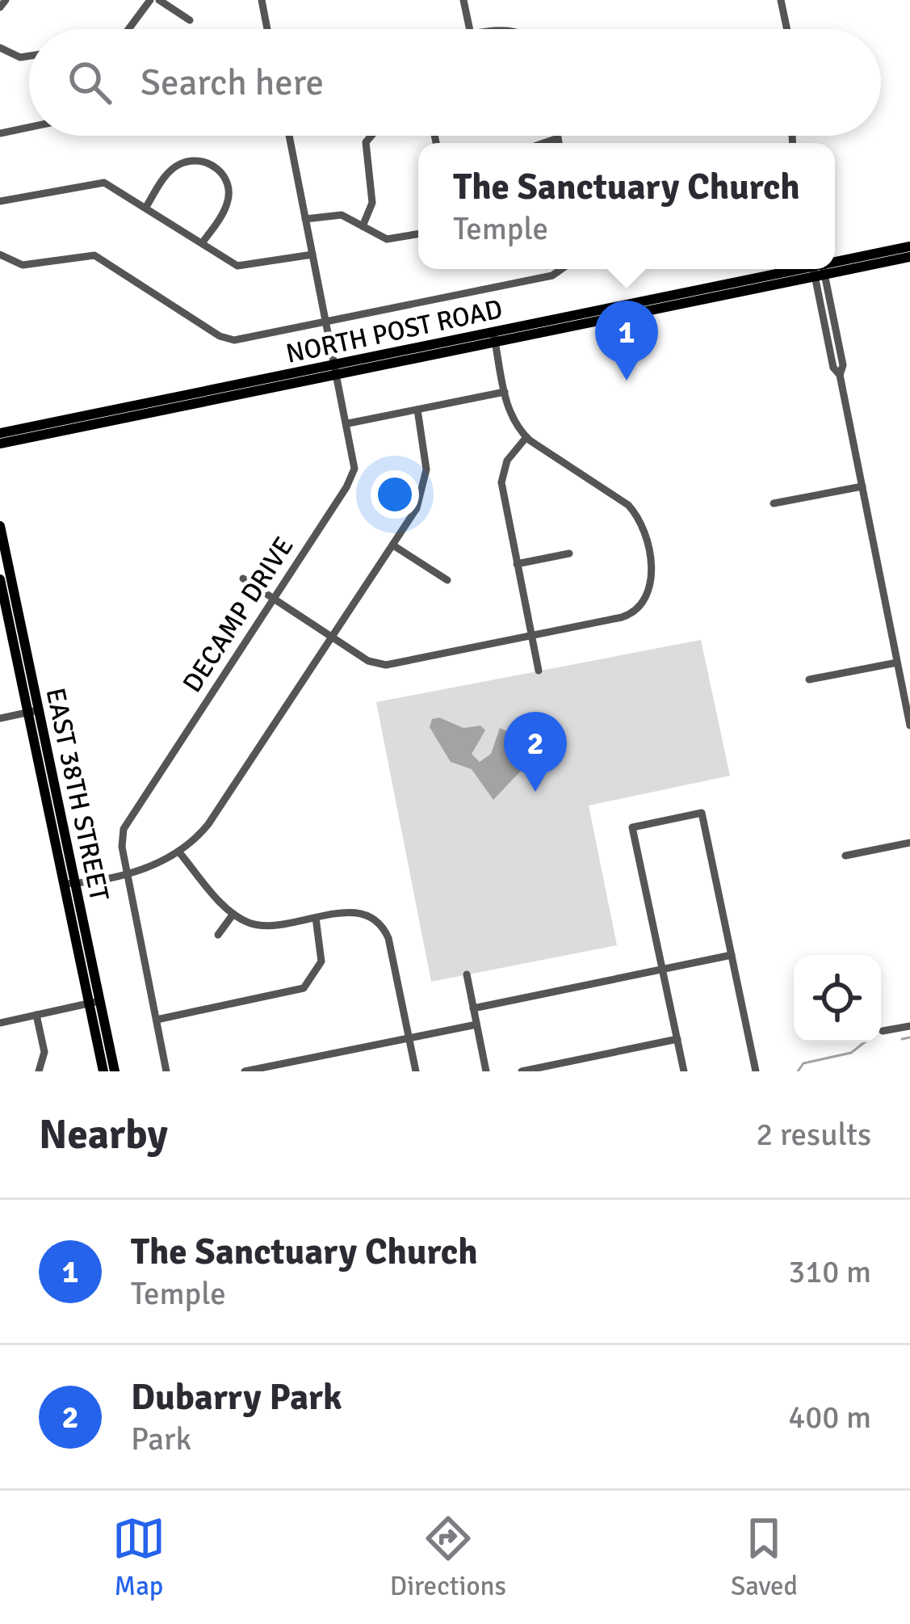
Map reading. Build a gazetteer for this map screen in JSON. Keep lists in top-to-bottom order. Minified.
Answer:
{"streets":{"main road":["NORTH POST ROAD","EAST 38TH STREET"],"street":["DECAMP DRIVE"]},"crossings":[["NORTH POST ROAD","DECAMP DRIVE"]],"page":{"search":"Search here","popup":["The Sanctuary Church","Temple"],"pins":["1","2"],"heading":["Nearby","2 results"],"list":[{"mark":"1","name":"The Sanctuary Church","note":"Temple","value":"310 m"},{"mark":"2","name":"Dubarry Park","note":"Park","value":"400 m"}],"nav":["Map","Directions","Saved"]}}
